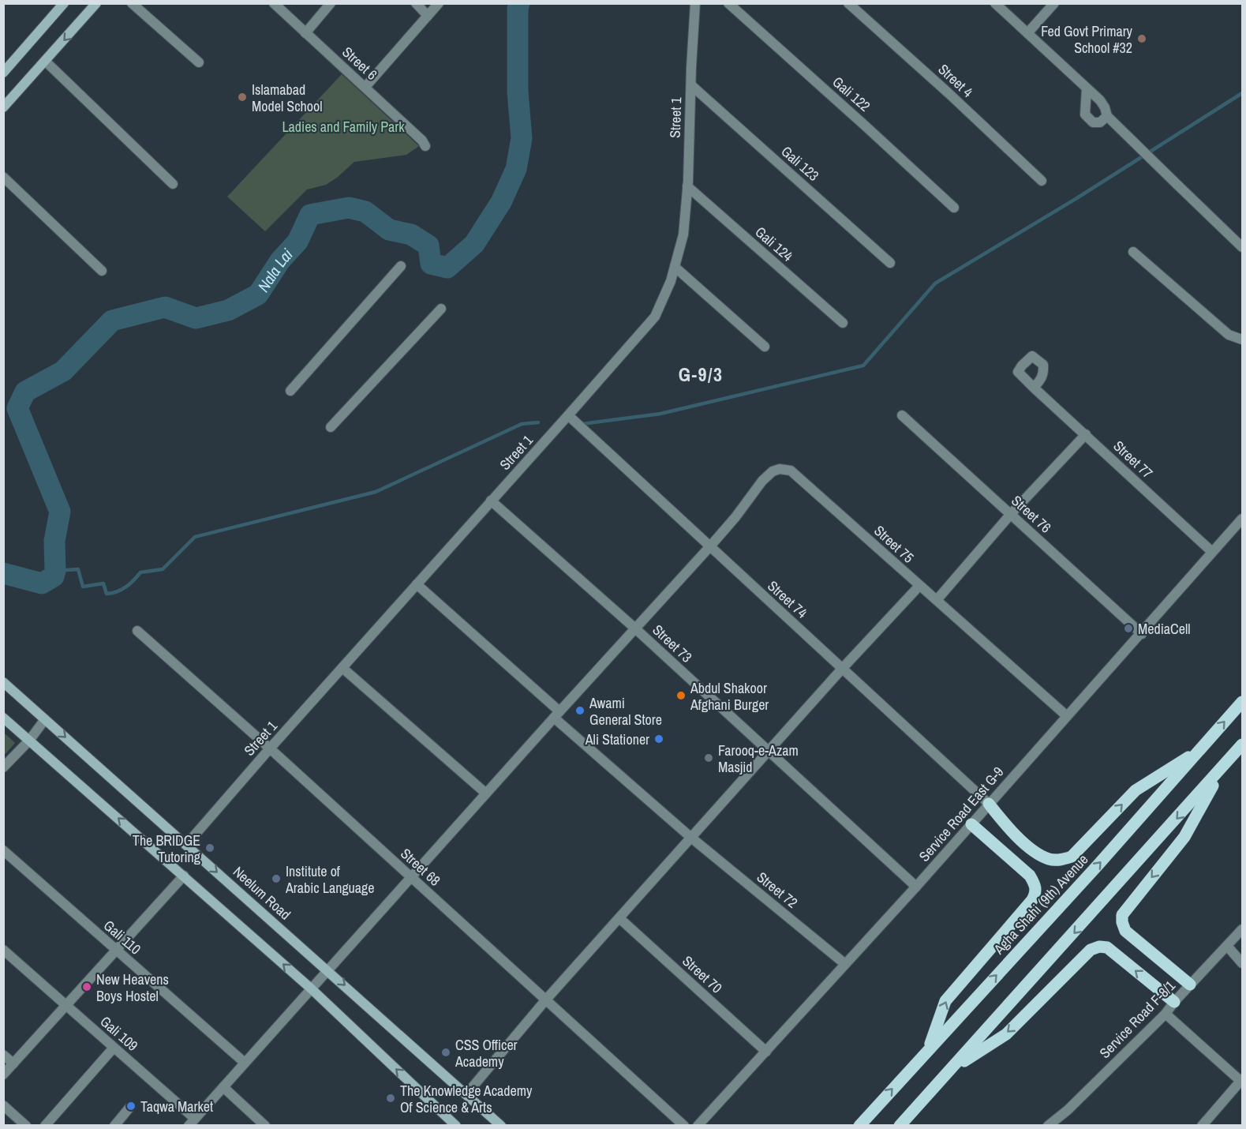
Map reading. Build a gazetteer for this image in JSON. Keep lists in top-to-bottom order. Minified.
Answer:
{"streets":{"main road":["Neelum Road","Agha Shahi (9th) Avenue"],"street":["Street 6","Street 4","Gali 122","Street 1","Gali 123","Gali 124","Street 77","Street 76","Street 75","Street 74","Street 73","Service Road East G-9","Street 68","Street 72","Gali 110","Street 70","Service Road F-8/1","Gali 109"]},"crossings":[["Street 1","Gali 123"],["Street 1","Gali 124"],["Street 1","Street 74"],["Street 1","Street 73"],["Street 1","Street 68"],["Street 1","Street 72"],["Street 1","Neelum Road"],["Street 77","Service Road East G-9"],["Street 76","Service Road East G-9"],["Street 75","Street 74"],["Street 75","Street 73"],["Street 75","Service Road East G-9"],["Street 75","Street 68"],["Street 75","Street 72"],["Street 75","Neelum Road"],["Street 75","Gali 110"],["Street 75","Gali 109"],["Street 74","Service Road East G-9"],["Street 73","Service Road East G-9"],["Service Road East G-9","Street 72"],["Service Road East G-9","Street 70"]],"districts":["G-9/3"],"water":["Nala Lai"],"parks":["Ladies and Family Park"],"places":["Fed Govt Primary School #32","Islamabad Model School","MediaCell","Abdul Shakoor Afghani Burger","Awami General Store","Ali Stationer","Farooq-e-Azam Masjid","The BRIDGE Tutoring","Institute of Arabic Language","New Heavens Boys Hostel","CSS Officer Academy","The Knowledge Academy Of Science & Arts","Taqwa Market"]}
